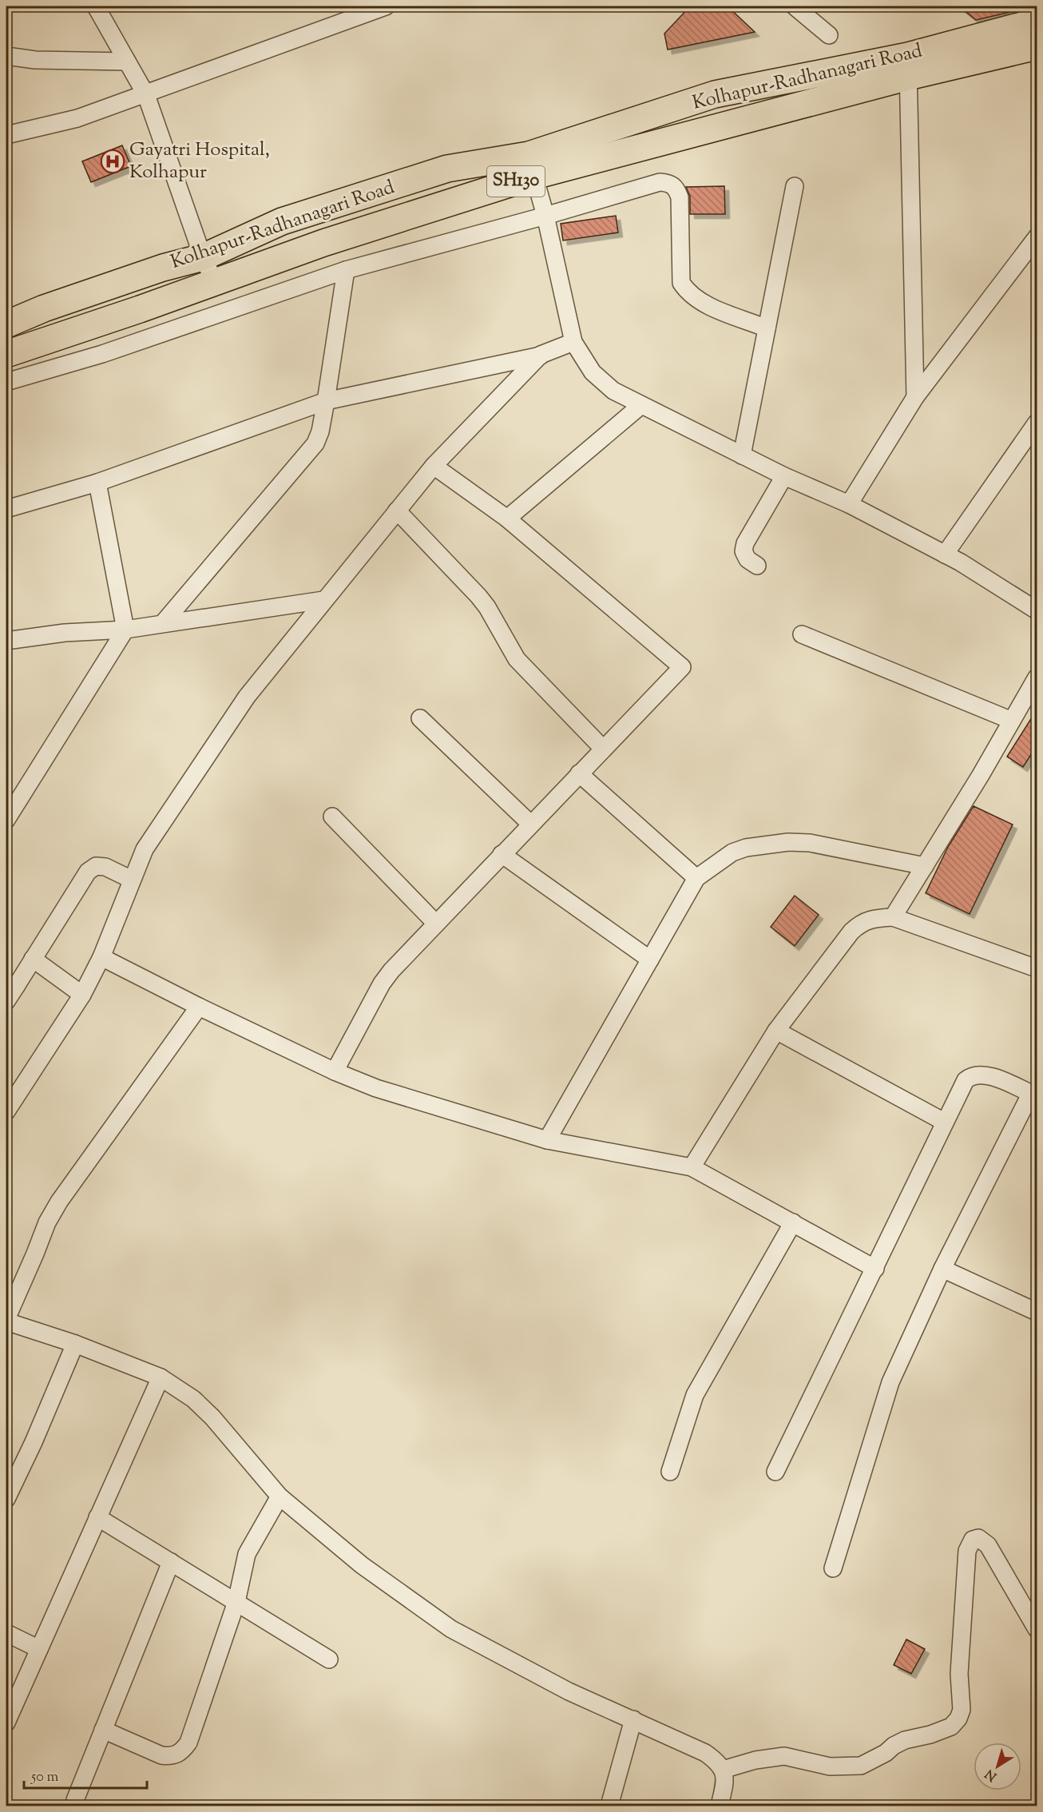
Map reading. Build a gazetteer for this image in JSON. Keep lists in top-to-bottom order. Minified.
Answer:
{"streets":{"main road":["Kolhapur-Radhanagari Road","SH130"]},"crossings":[["Kolhapur-Radhanagari Road","SH130"]],"places":{"hospital":["Gayatri Hospital, Kolhapur"]},"scale_bar":"50 m","north":"bottom left"}
